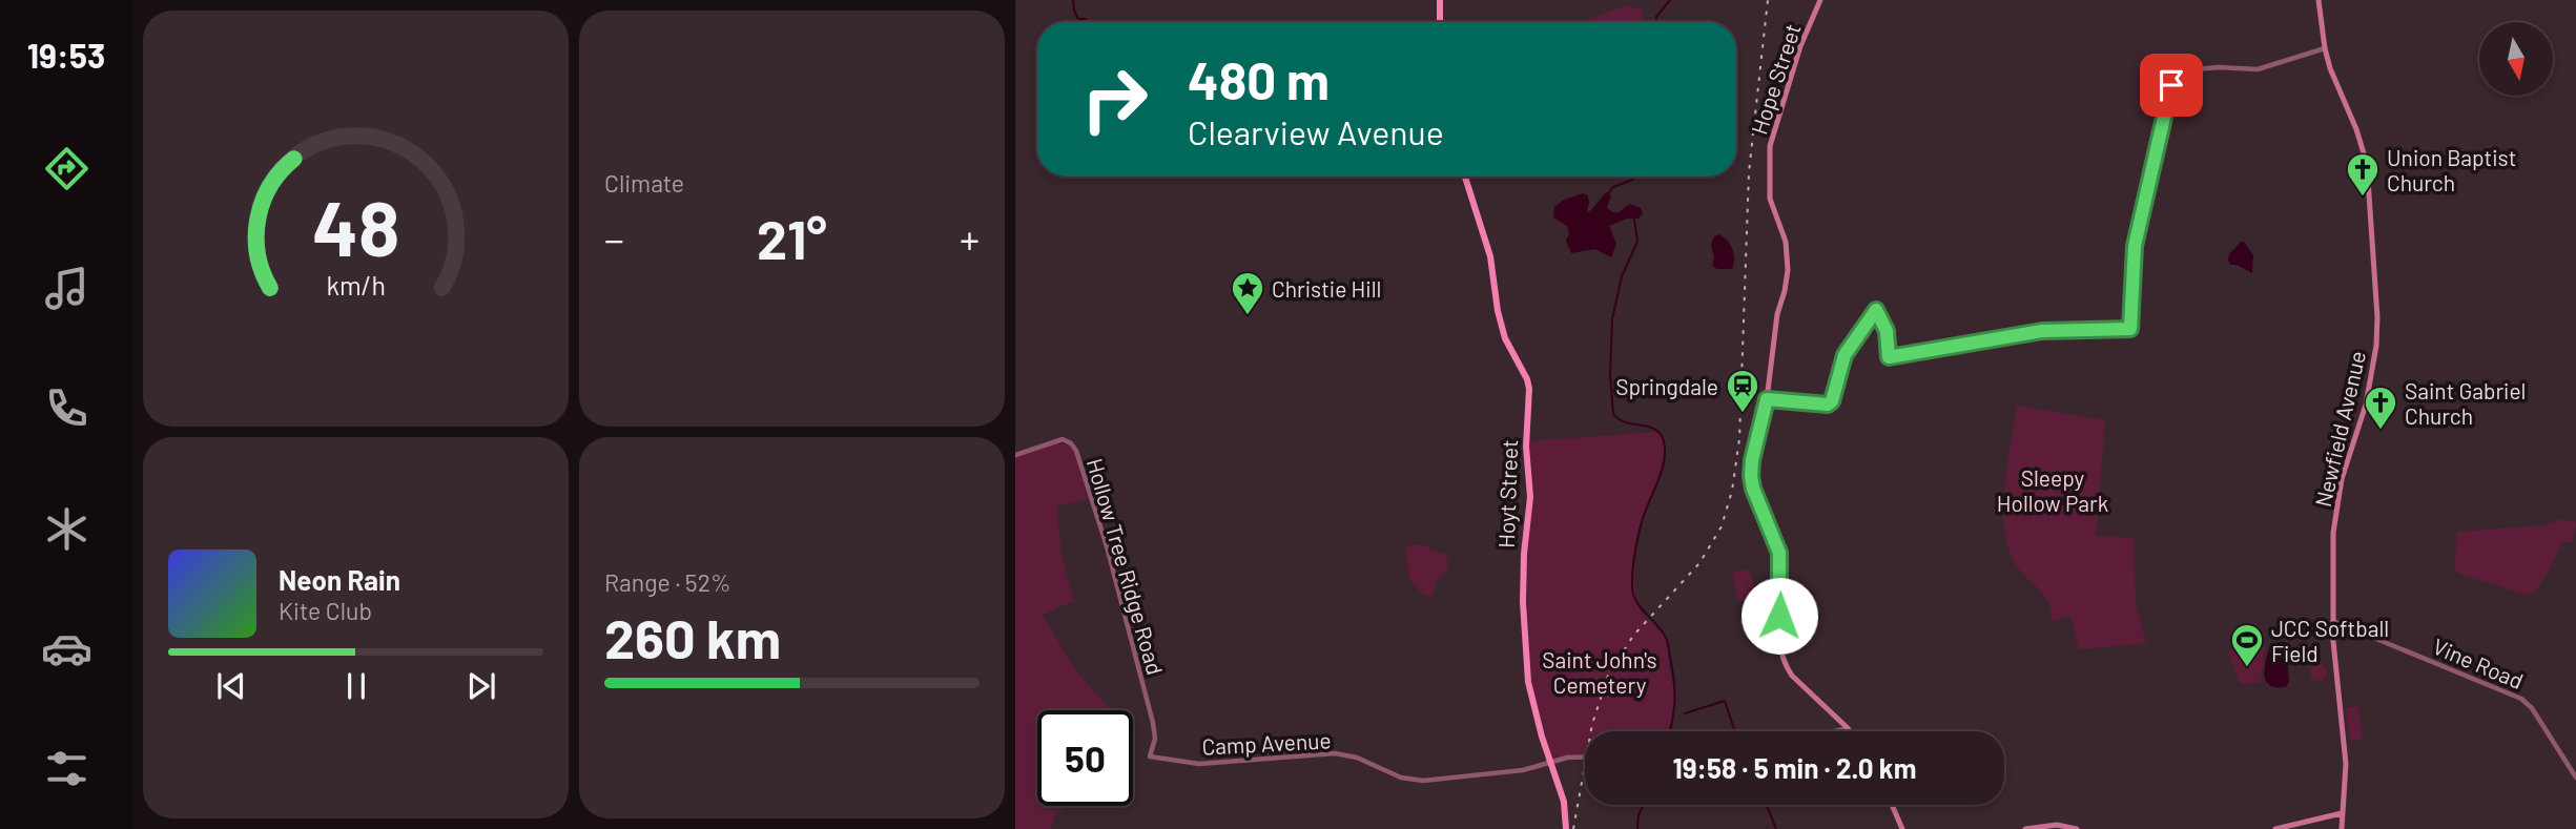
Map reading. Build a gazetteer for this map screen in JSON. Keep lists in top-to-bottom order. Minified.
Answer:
{"streets":{"main road":["Hope Street","Newfield Avenue","Hoyt Street"],"street":["Hollow Tree Ridge Road","Vine Road","Camp Avenue"]},"crossings":[["Newfield Avenue","Vine Road"],["Hoyt Street","Camp Avenue"],["Hollow Tree Ridge Road","Camp Avenue"]],"parks":["Sleepy Hollow Park","Saint John's Cemetery"],"places":{"church":["Union Baptist Church","Saint Gabriel Church"],"place":["Christie Hill"],"station":["Springdale"],"sports":["JCC Softball Field"]},"north":"bottom","page":{"tabs":"19:53","tile":["Climate",["Range · 52%","260 km"]],"turn":["480 m","Clearview Avenue"],"heat":["−","21°","+"],"song":["Neon Rain","Kite Club"],"limit":"50","trip":"19:58 · 5 min · 2.0 km","gauge":["48","km/h"]}}
